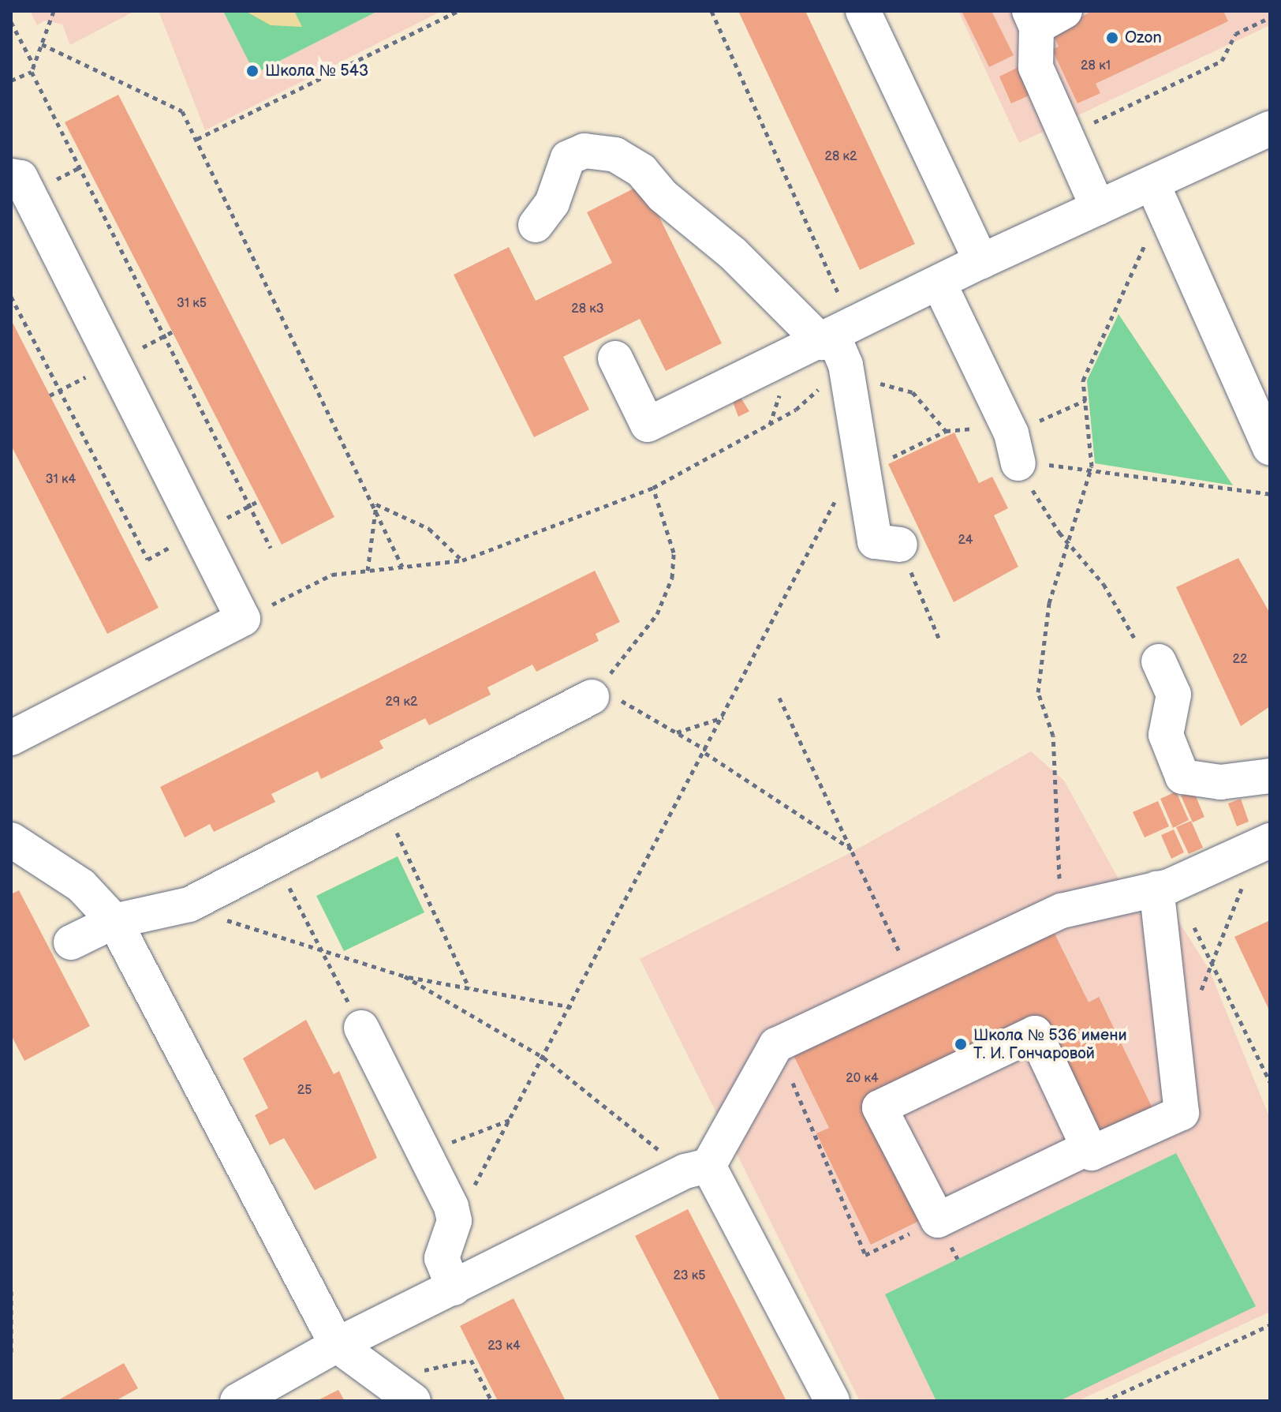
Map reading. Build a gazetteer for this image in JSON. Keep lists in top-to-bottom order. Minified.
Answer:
{"places":["Ozon","Школа № 543","Школа № 536 имени Т. И. Гончаровой"],"house_numbers":["28 к1","28 к2","31 к5","28 к3","31 к4","24","22","29 к2","20 к4","25","23 к5","23 к4"]}
